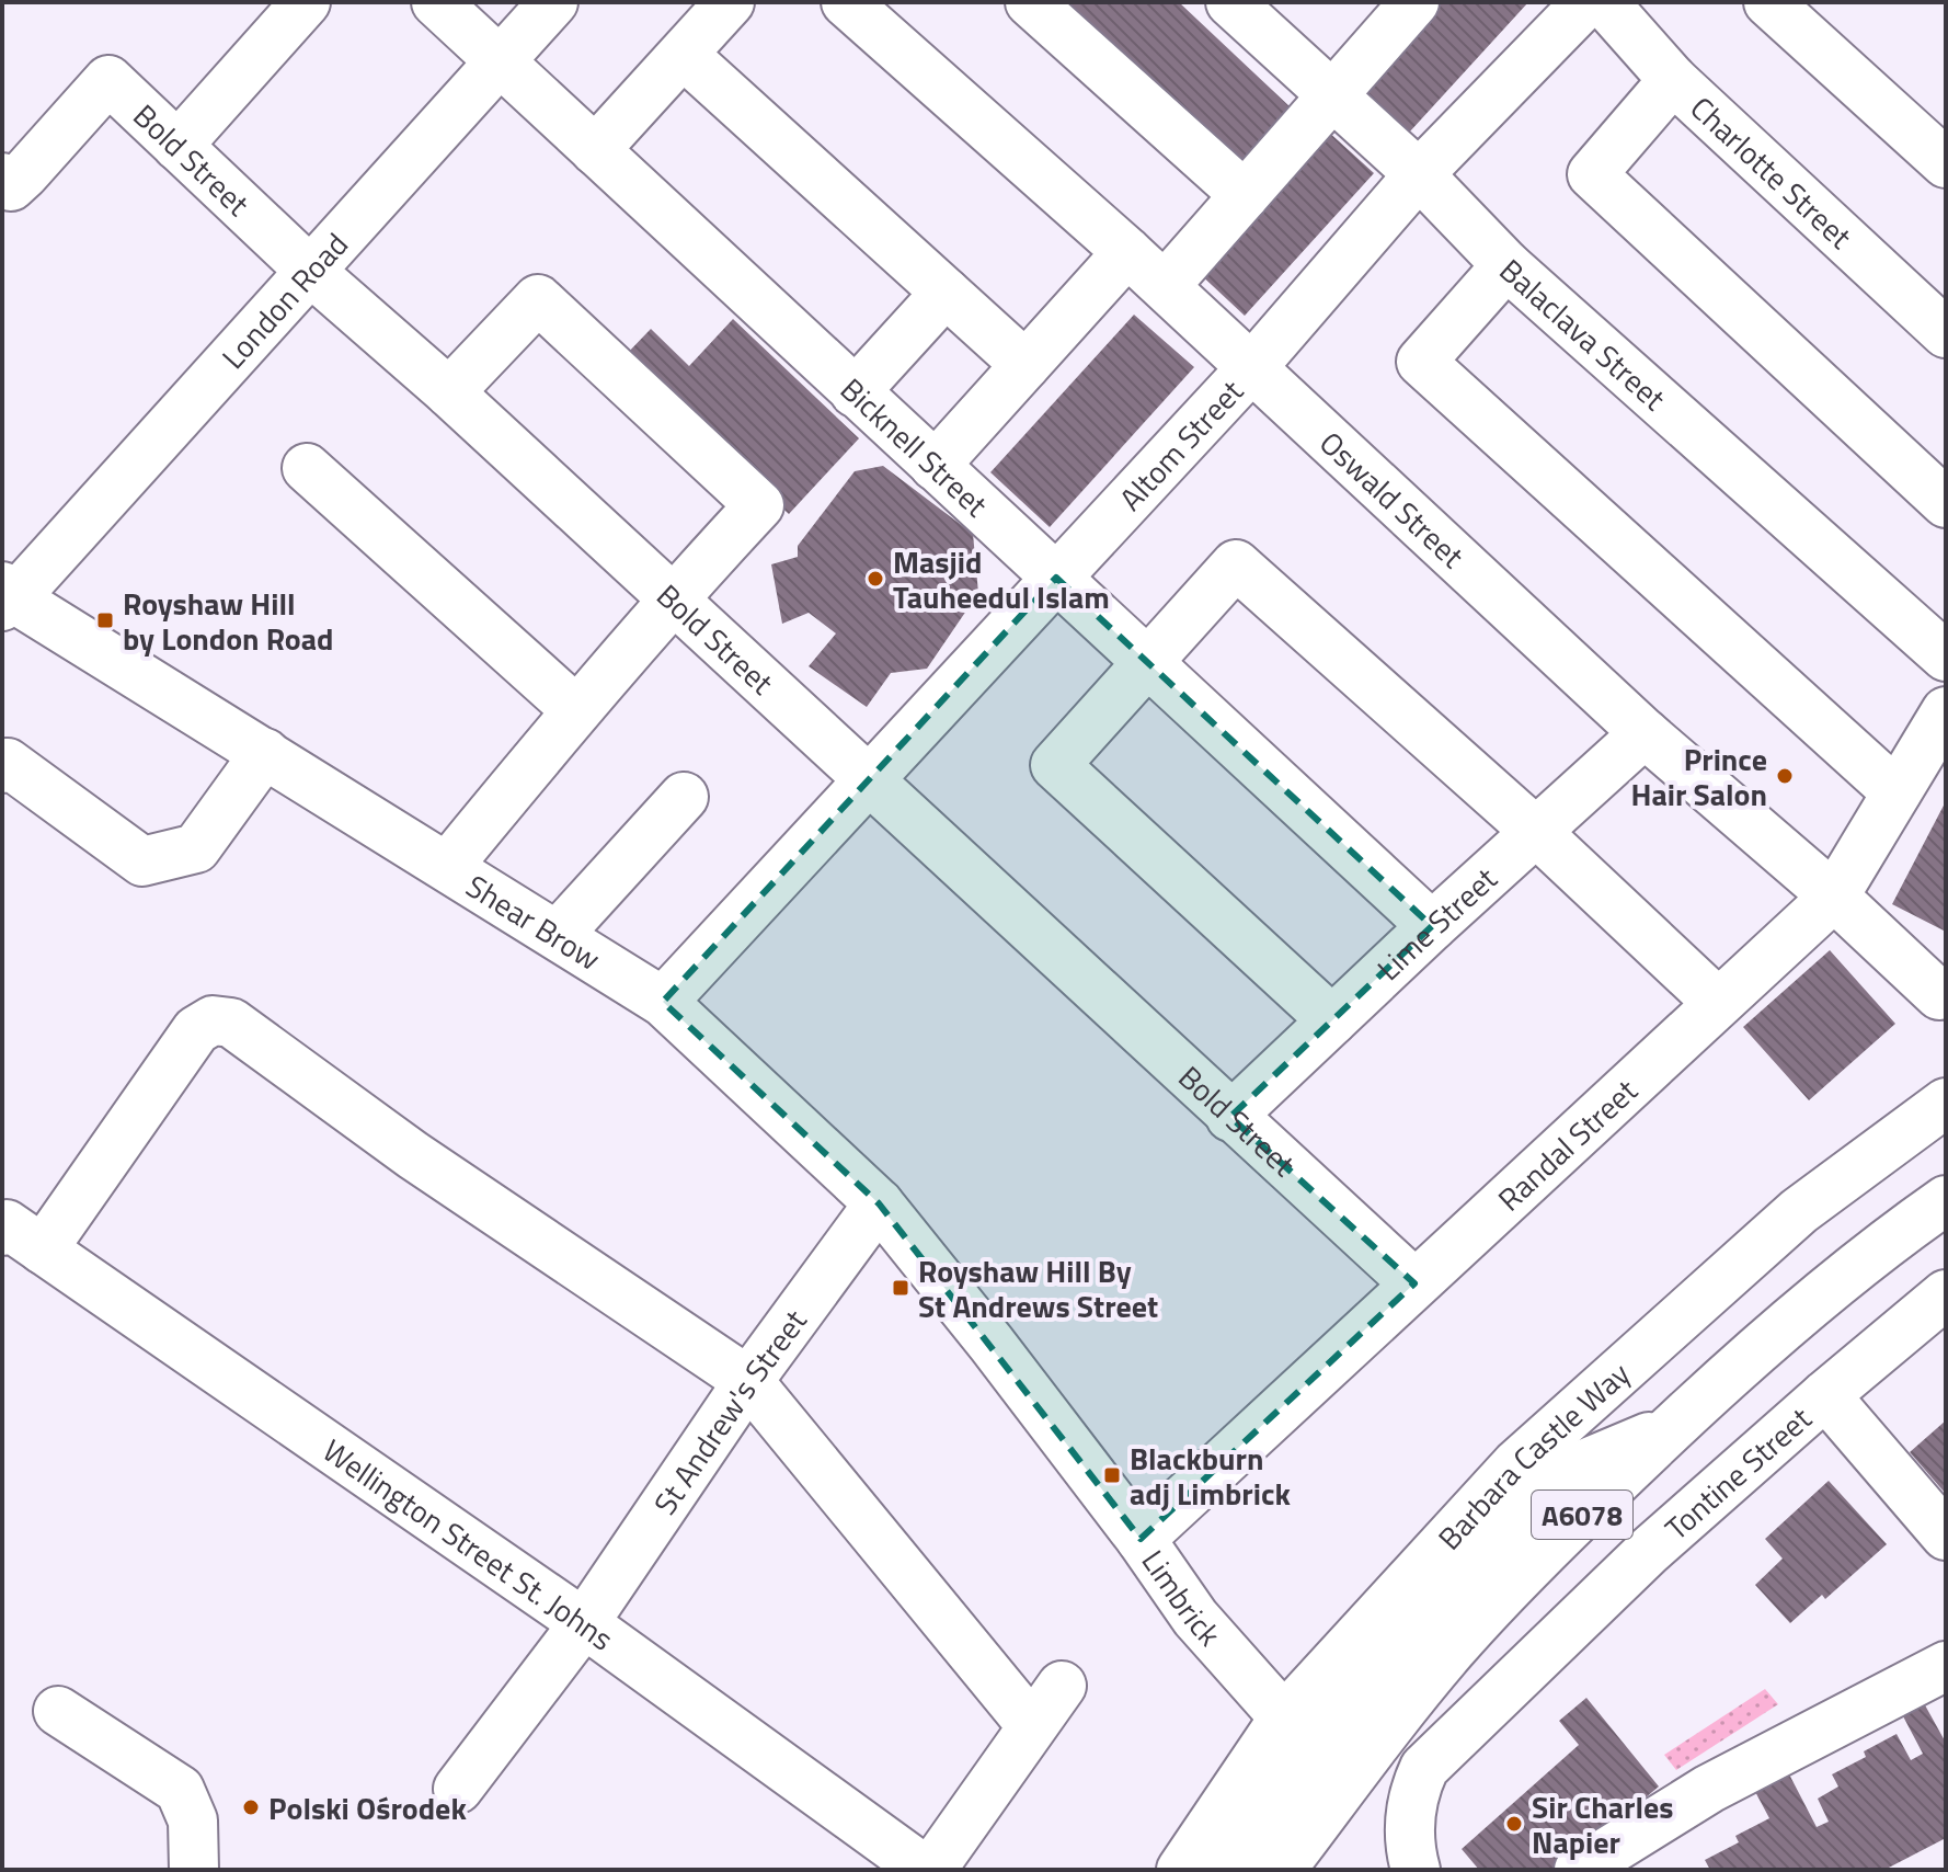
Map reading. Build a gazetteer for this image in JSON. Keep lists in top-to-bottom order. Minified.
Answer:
{"streets":{"main road":["Bold Street","Charlotte Street","London Road","Balaclava Street","Altom Street","Bicknell Street","Oswald Street","Shear Brow","Lime Street","Randal Street","St Andrew's Street","Barbara Castle Way","Tontine Street","A6078","Wellington Street St. Johns","Limbrick"]},"crossings":[["Bold Street","London Road"],["Bold Street","Altom Street"],["Bold Street","Lime Street"],["Bold Street","Randal Street"],["London Road","Bicknell Street"],["London Road","Shear Brow"],["Balaclava Street","Altom Street"],["Altom Street","Bicknell Street"],["Altom Street","Oswald Street"],["Altom Street","Shear Brow"],["Bicknell Street","Lime Street"],["Oswald Street","Lime Street"],["Oswald Street","Randal Street"],["Shear Brow","St Andrew's Street"],["Shear Brow","Limbrick"],["Randal Street","Limbrick"],["St Andrew's Street","Wellington Street St. Johns"],["Barbara Castle Way","Limbrick"]],"places":{"other":["Masjid Tauheedul Islam","Prince Hair Salon","Polski Ośrodek","Sir Charles Napier"],"transit":["Royshaw Hill by London Road","Royshaw Hill By St Andrews Street","Blackburn adj Limbrick"]}}
